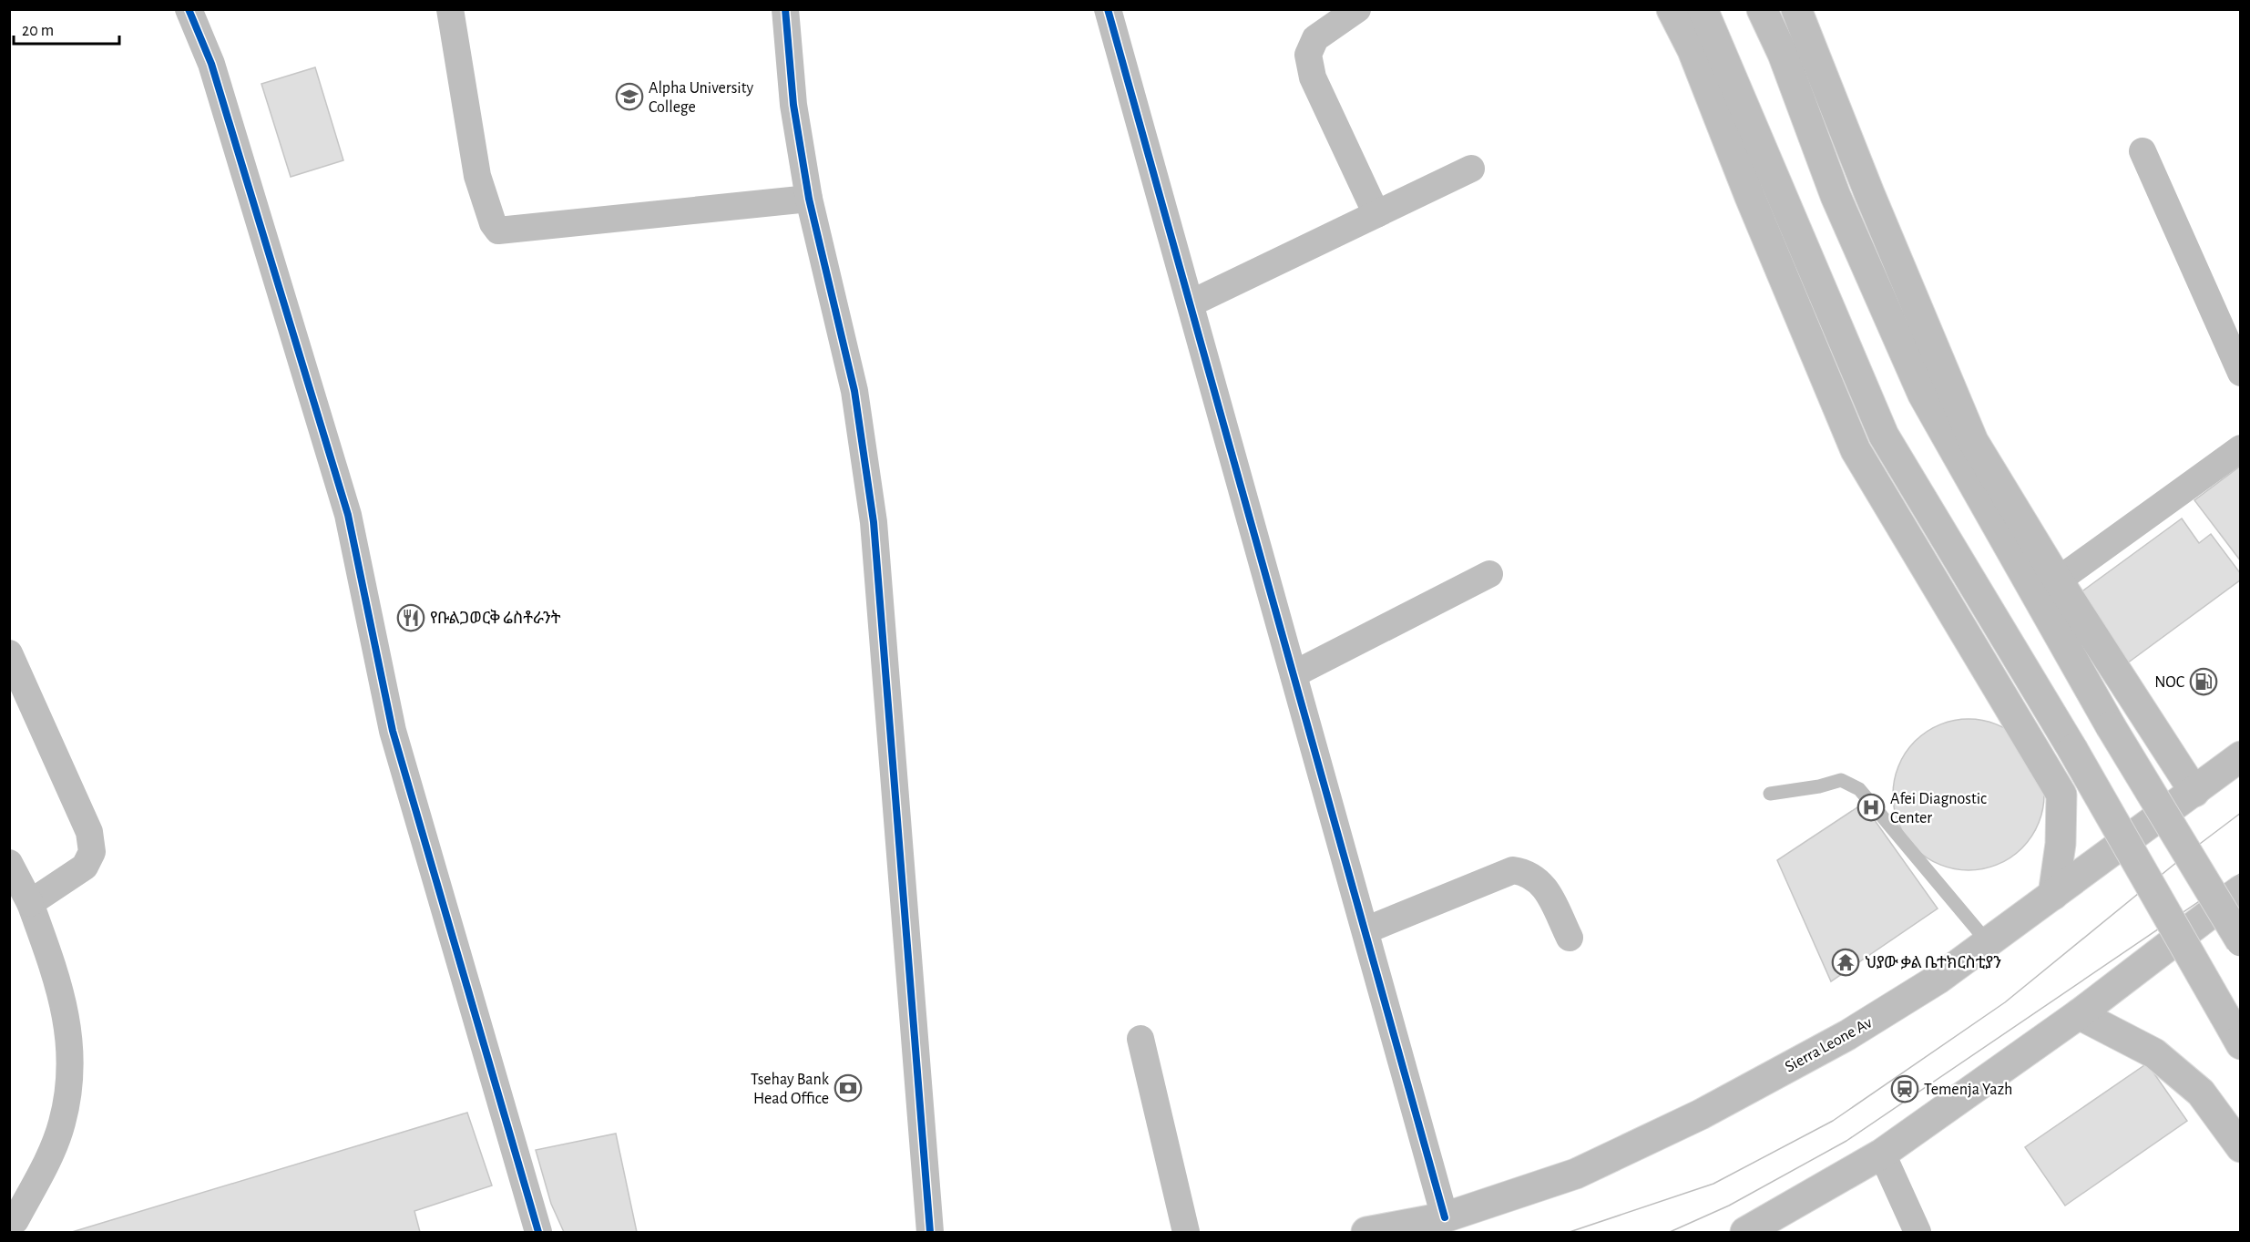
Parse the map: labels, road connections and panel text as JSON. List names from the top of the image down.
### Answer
{
  "streets": {
    "main road": ["Sierra Leone Av"]
  },
  "places": {
    "school or university": ["Alpha University College"],
    "restaurant": ["የቡልጋወርቅ ሬስቶራንት"],
    "fuel station": ["NOC"],
    "hospital": ["Afei Diagnostic Center"],
    "temple": ["ህያው ቃል ቤተክርስቲያን"],
    "bank": ["Tsehay Bank Head Office"],
    "station": ["Temenja Yazh"]
  },
  "scale_bar": "20 m"
}
